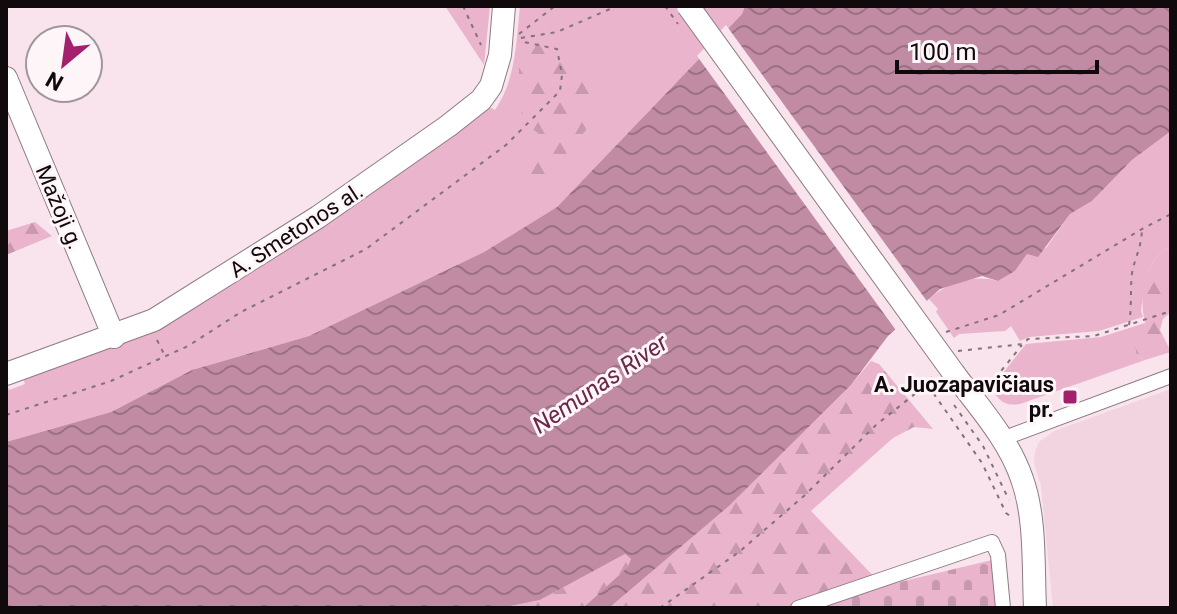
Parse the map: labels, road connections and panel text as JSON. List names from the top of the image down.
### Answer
{
  "streets": {
    "street": ["Mažoji g.", "A. Smetonos al."]
  },
  "crossings": [
    ["Mažoji g.", "A. Smetonos al."]
  ],
  "water": ["Nemunas River"],
  "places": {
    "transit": ["A. Juozapavičiaus pr."]
  },
  "scale_bar": "100 m",
  "north": "bottom left"
}
